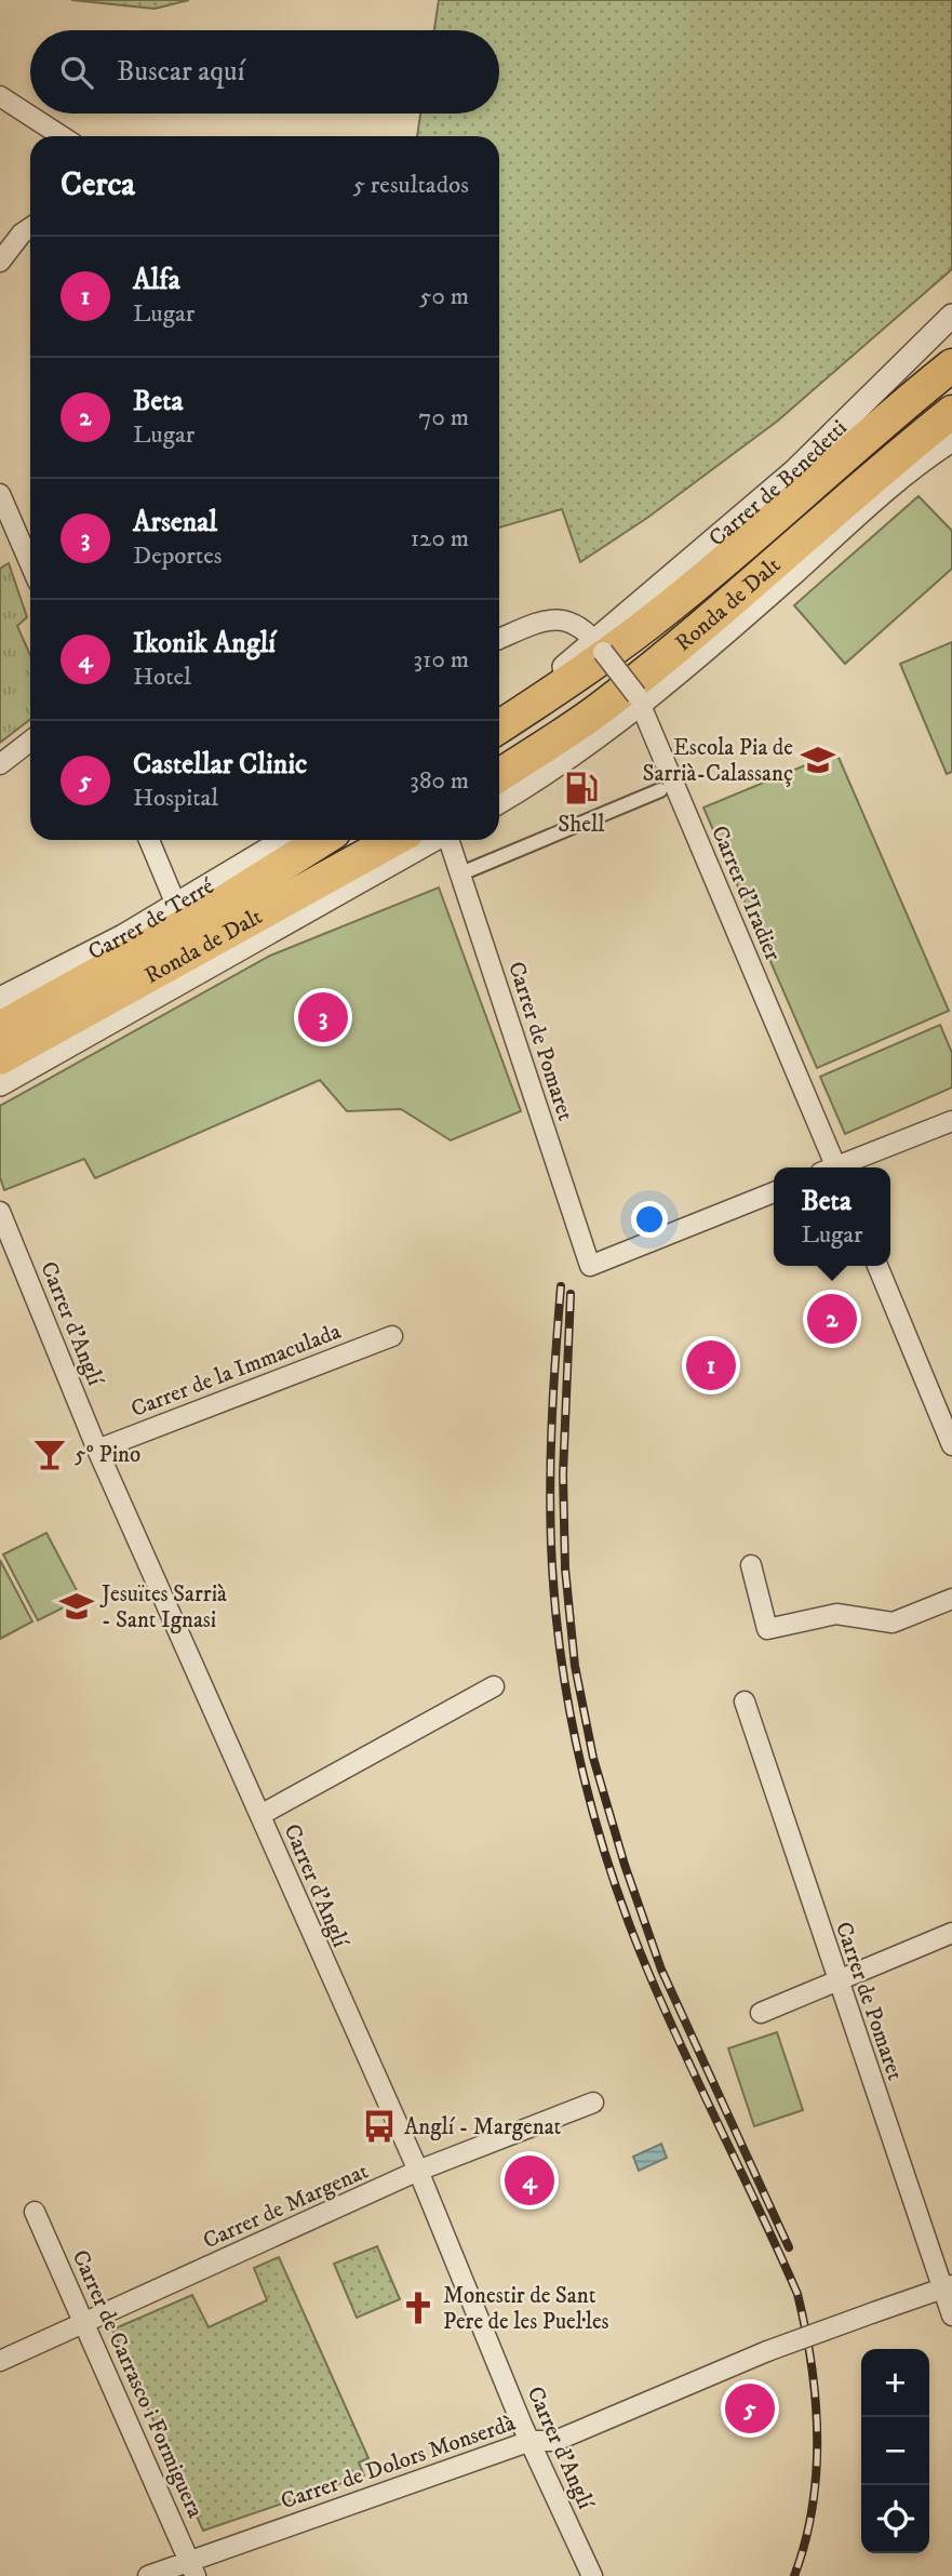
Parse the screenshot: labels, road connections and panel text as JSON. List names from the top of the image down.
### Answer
{
  "streets": {
    "highway": ["Ronda de Dalt"],
    "street": [
      "Carrer de Benedetti",
      "Carrer d'Iradier",
      "Carrer de Terré",
      "Carrer de Pomaret",
      "Carrer d'Anglí",
      "Carrer de la Immaculada",
      "Carrer de Margenat",
      "Carrer de Carrasco i Formiguera",
      "Carrer de Dolors Monserdà"
    ]
  },
  "crossings": [
    ["Carrer de Benedetti", "Carrer d'Iradier"],
    ["Carrer de Pomaret", "Carrer de Dolors Monserdà"],
    ["Carrer d'Anglí", "Carrer de la Immaculada"],
    ["Carrer d'Anglí", "Carrer de Margenat"],
    ["Carrer d'Anglí", "Carrer de Dolors Monserdà"],
    ["Carrer de Margenat", "Carrer de Carrasco i Formiguera"],
    ["Carrer de Carrasco i Formiguera", "Carrer de Dolors Monserdà"]
  ],
  "places": {
    "school or university": ["Escola Pia de Sarrià-Calassanç", "Jesuïtes Sarrià - Sant Ignasi"],
    "fuel station": ["Shell"],
    "bar": ["5º Pino"],
    "bus stop": ["Anglí - Margenat"],
    "church": ["Monestir de Sant Pere de les Puel·les"]
  },
  "page": {
    "search": "Buscar aquí",
    "heading": ["Cerca", "5 resultados"],
    "list": [
      {
        "mark": "1",
        "name": "Alfa",
        "note": "Lugar",
        "value": "50 m"
      },
      {
        "mark": "2",
        "name": "Beta",
        "note": "Lugar",
        "value": "70 m"
      },
      {
        "mark": "3",
        "name": "Arsenal",
        "note": "Deportes",
        "value": "120 m"
      },
      {
        "mark": "4",
        "name": "Ikonik Anglí",
        "note": "Hotel",
        "value": "310 m"
      },
      {
        "mark": "5",
        "name": "Castellar Clinic",
        "note": "Hospital",
        "value": "380 m"
      }
    ],
    "pins": [
      "3",
      "2",
      "1",
      "4",
      "5"
    ],
    "popup": ["Beta", "Lugar"],
    "map_buttons": ["+", "−"]
  }
}
